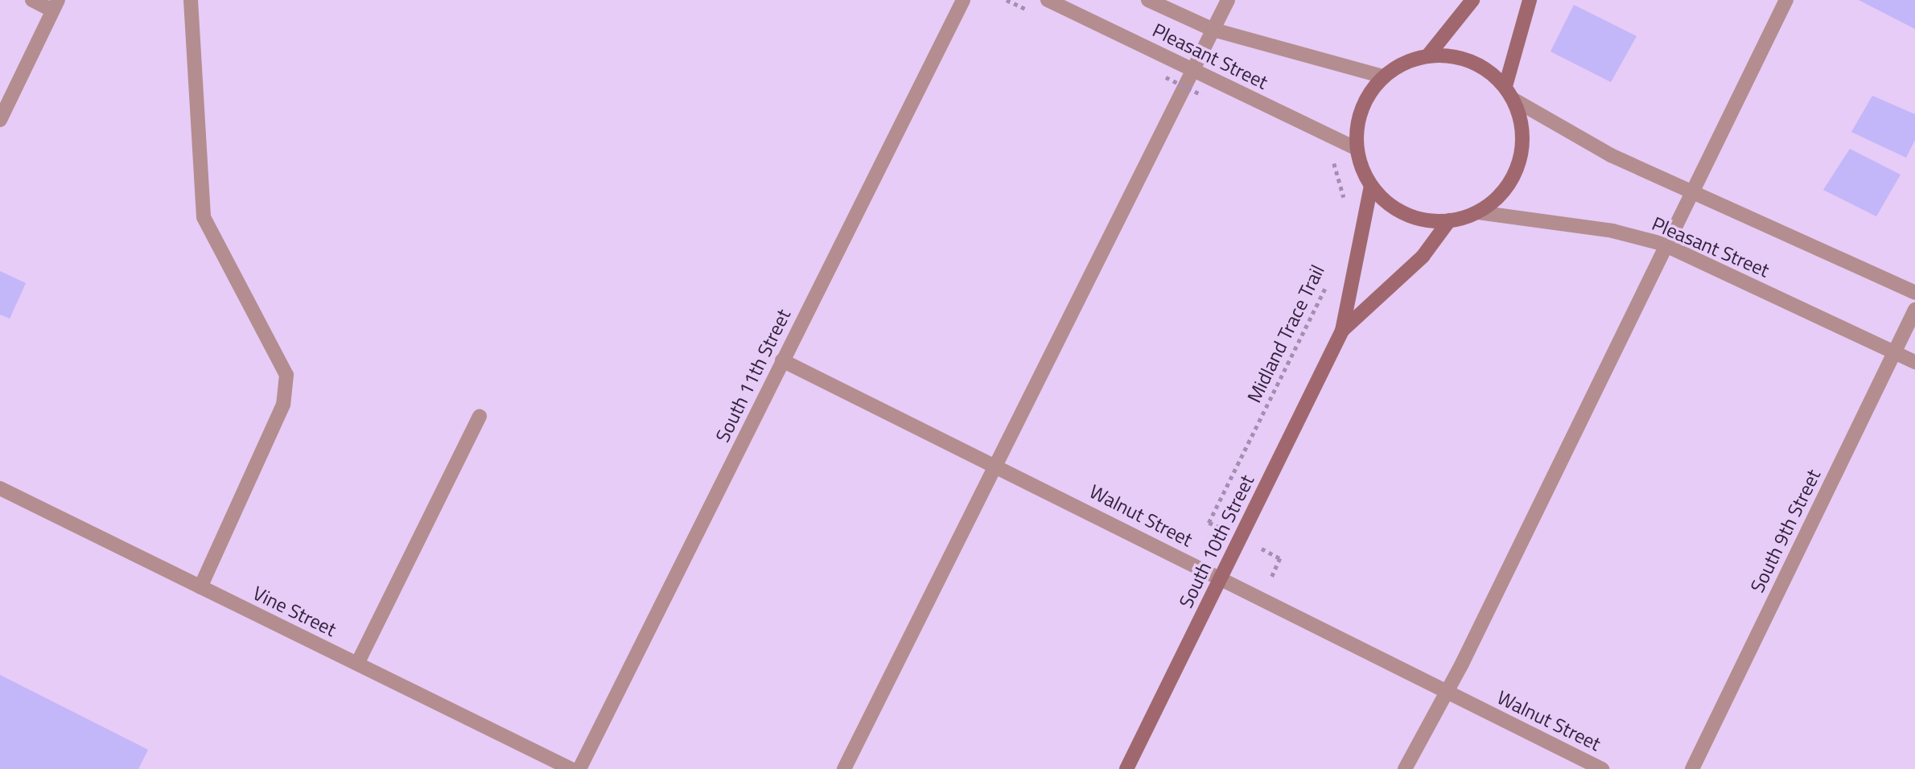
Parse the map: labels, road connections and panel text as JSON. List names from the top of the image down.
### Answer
{
  "streets": {
    "main road": ["South 10th Street"],
    "street": [
      "Pleasant Street",
      "South 11th Street",
      "Walnut Street",
      "South 9th Street",
      "Vine Street"
    ],
    "path": ["Midland Trace Trail"]
  },
  "crossings": [
    ["Pleasant Street", "South 9th Street"],
    ["Pleasant Street", "South 10th Street"],
    ["South 11th Street", "Walnut Street"],
    ["Walnut Street", "South 10th Street"]
  ]
}
